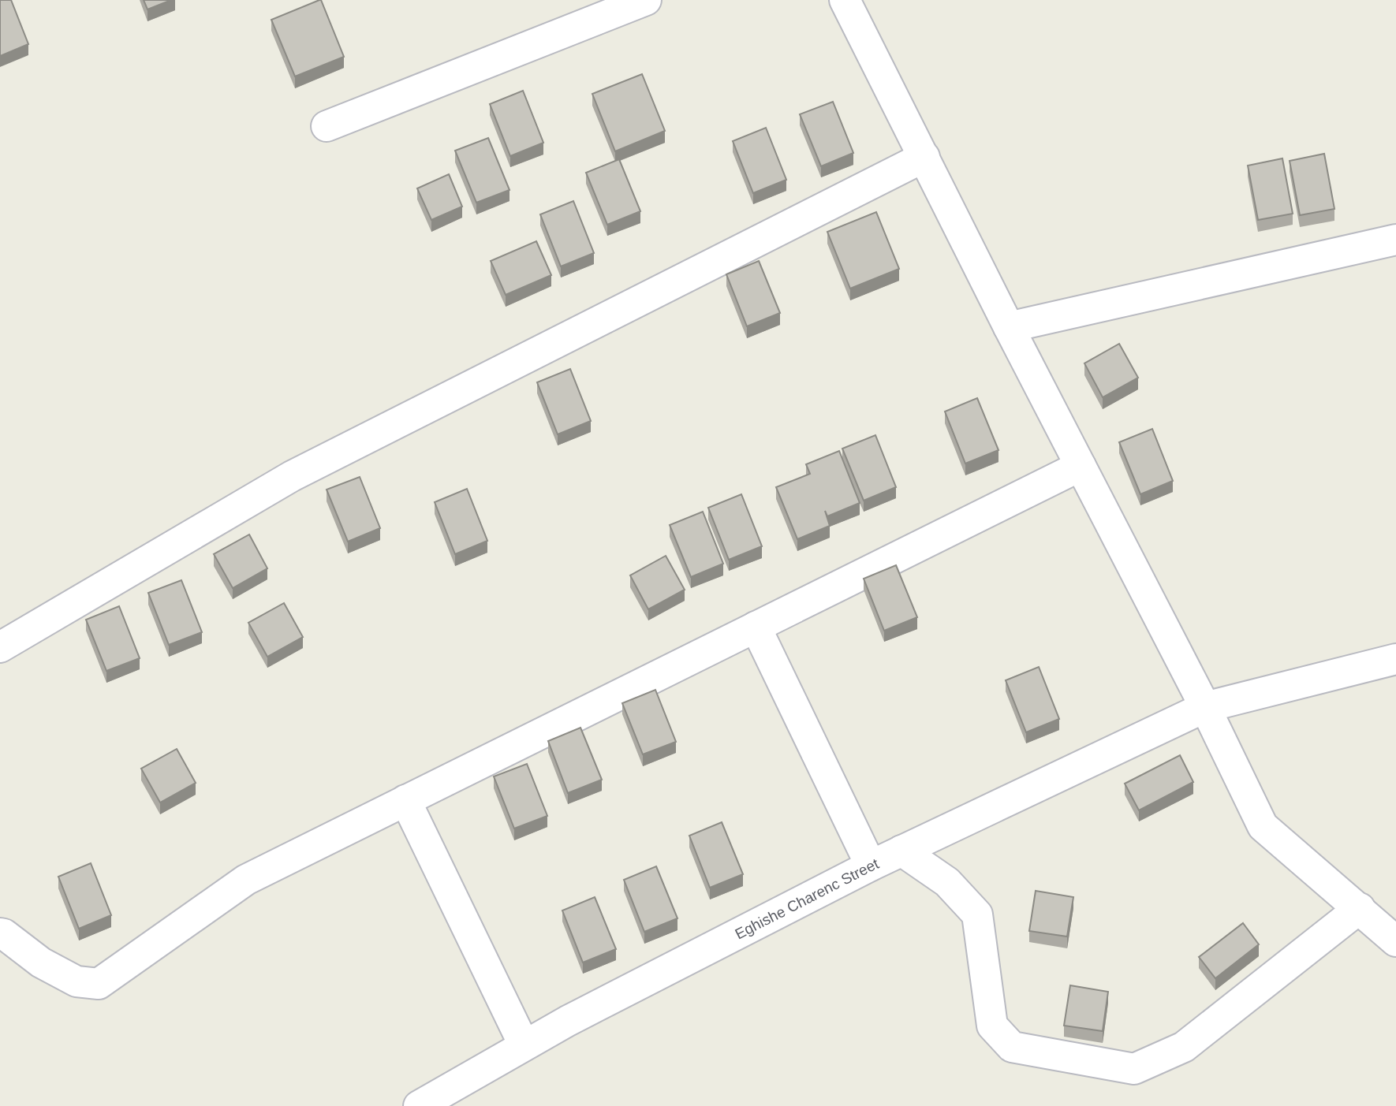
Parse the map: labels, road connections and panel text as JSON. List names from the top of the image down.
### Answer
{
  "streets": {
    "street": ["Eghishe Charenc Street"]
  }
}
